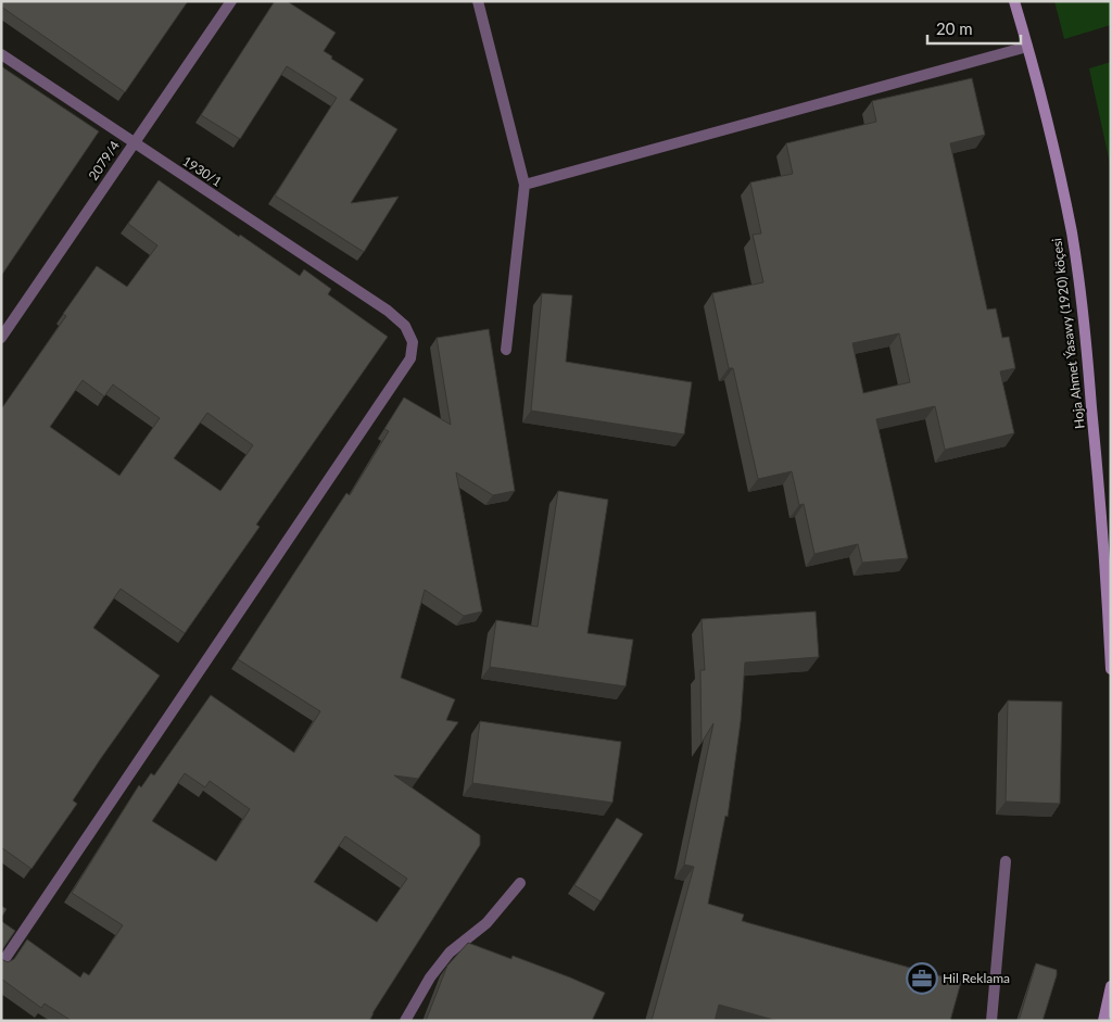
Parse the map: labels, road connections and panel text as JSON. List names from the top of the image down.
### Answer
{
  "streets": {
    "street": ["2079/4", "1930/1", "Hoja Ahmet Ýasawy (1920) köçesi"]
  },
  "crossings": [
    ["2079/4", "1930/1"]
  ],
  "places": {
    "office": ["Hil Reklama"]
  },
  "scale_bar": "20 m"
}
